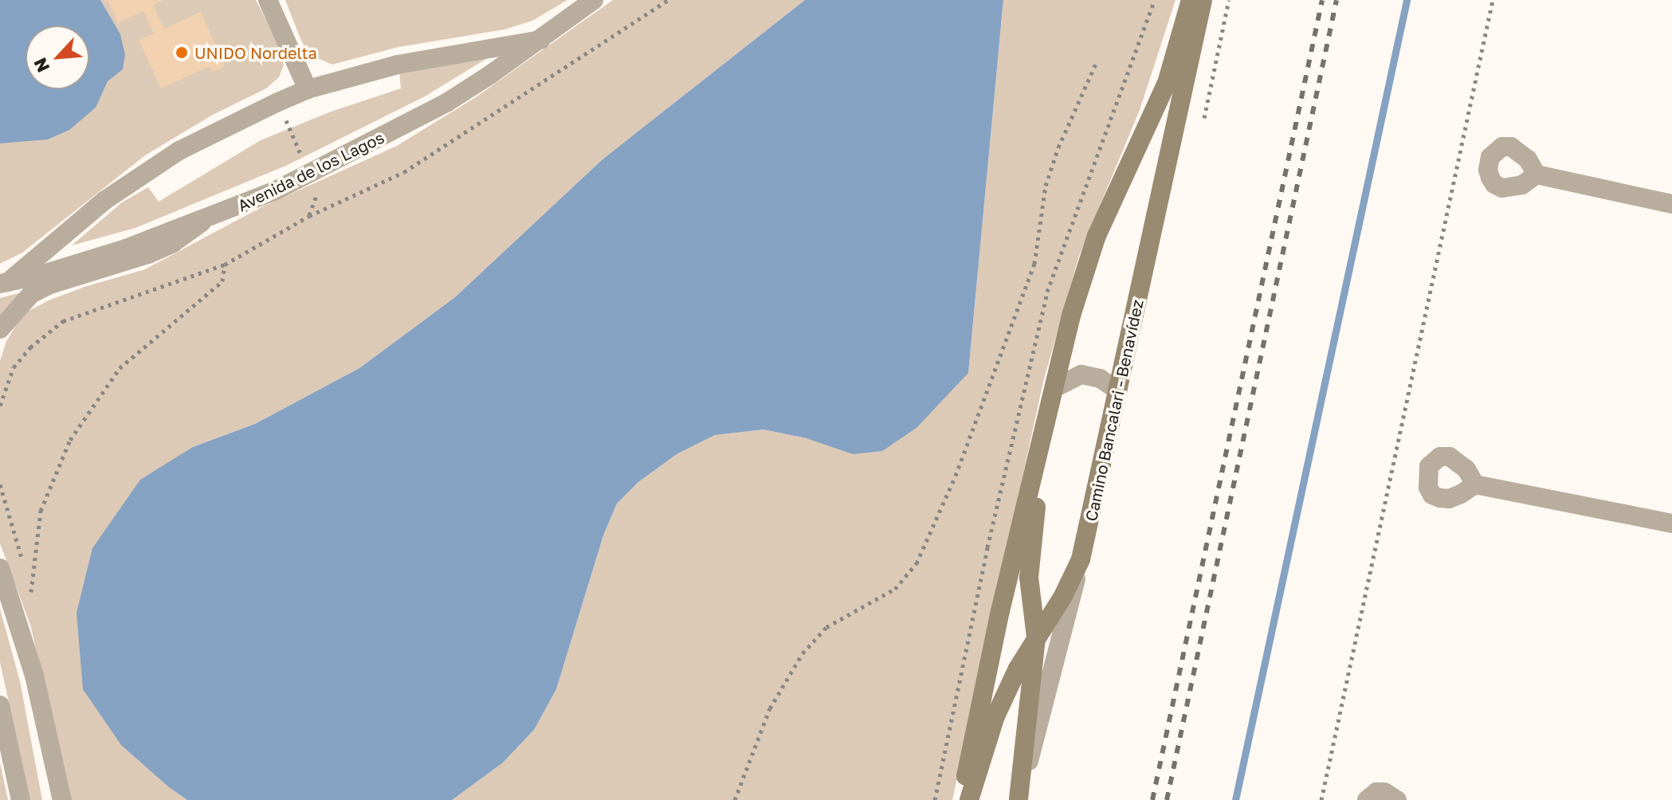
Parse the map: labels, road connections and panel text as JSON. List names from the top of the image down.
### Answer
{
  "streets": {
    "main road": ["Camino Bancalari - Benavídez"],
    "street": ["Avenida de los Lagos"]
  },
  "places": ["UNIDO Nordelta"],
  "north": "bottom left"
}
